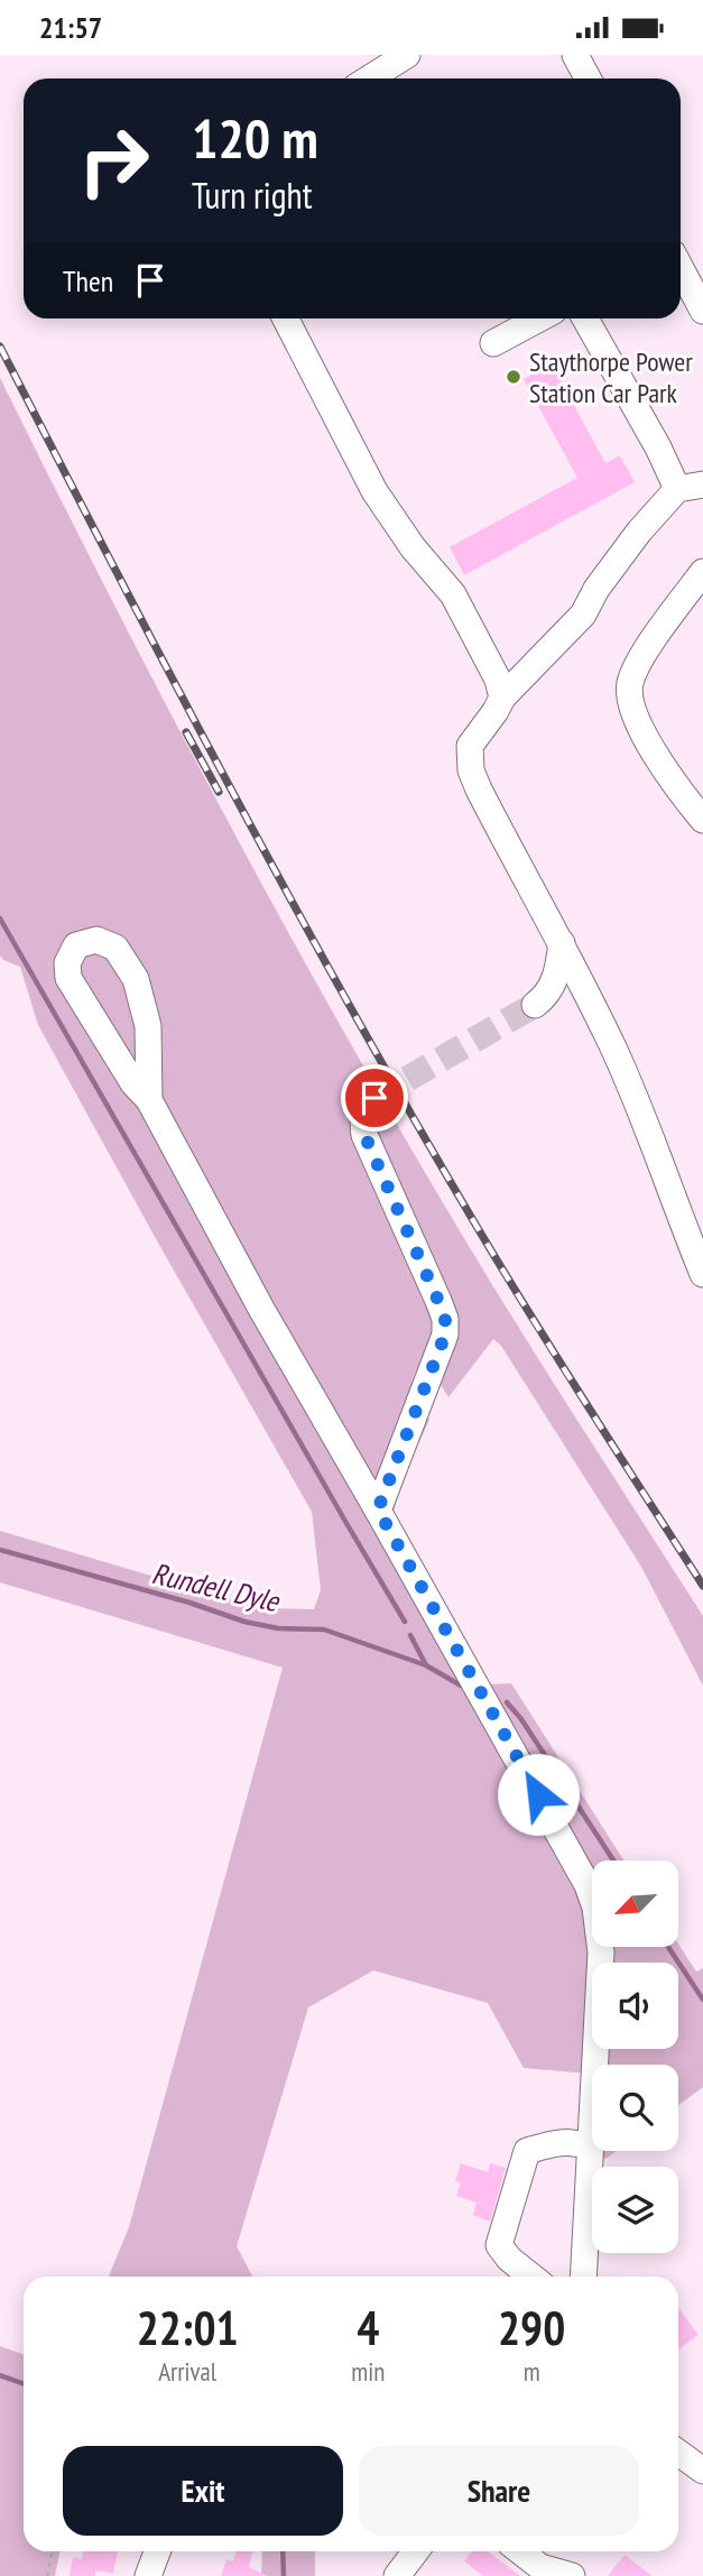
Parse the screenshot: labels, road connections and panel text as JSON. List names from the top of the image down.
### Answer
{
  "water": ["Rundell Dyle"],
  "places": ["Staythorpe Power Station Car Park"],
  "north": "bottom left",
  "page": {
    "status": "21:57",
    "turn": ["120 m", "Turn right"],
    "then": "Then",
    "eta": [
      "22:01",
      "Arrival",
      "4",
      "min",
      "290",
      "m"
    ],
    "buttons": ["Exit", "Share"]
  }
}
